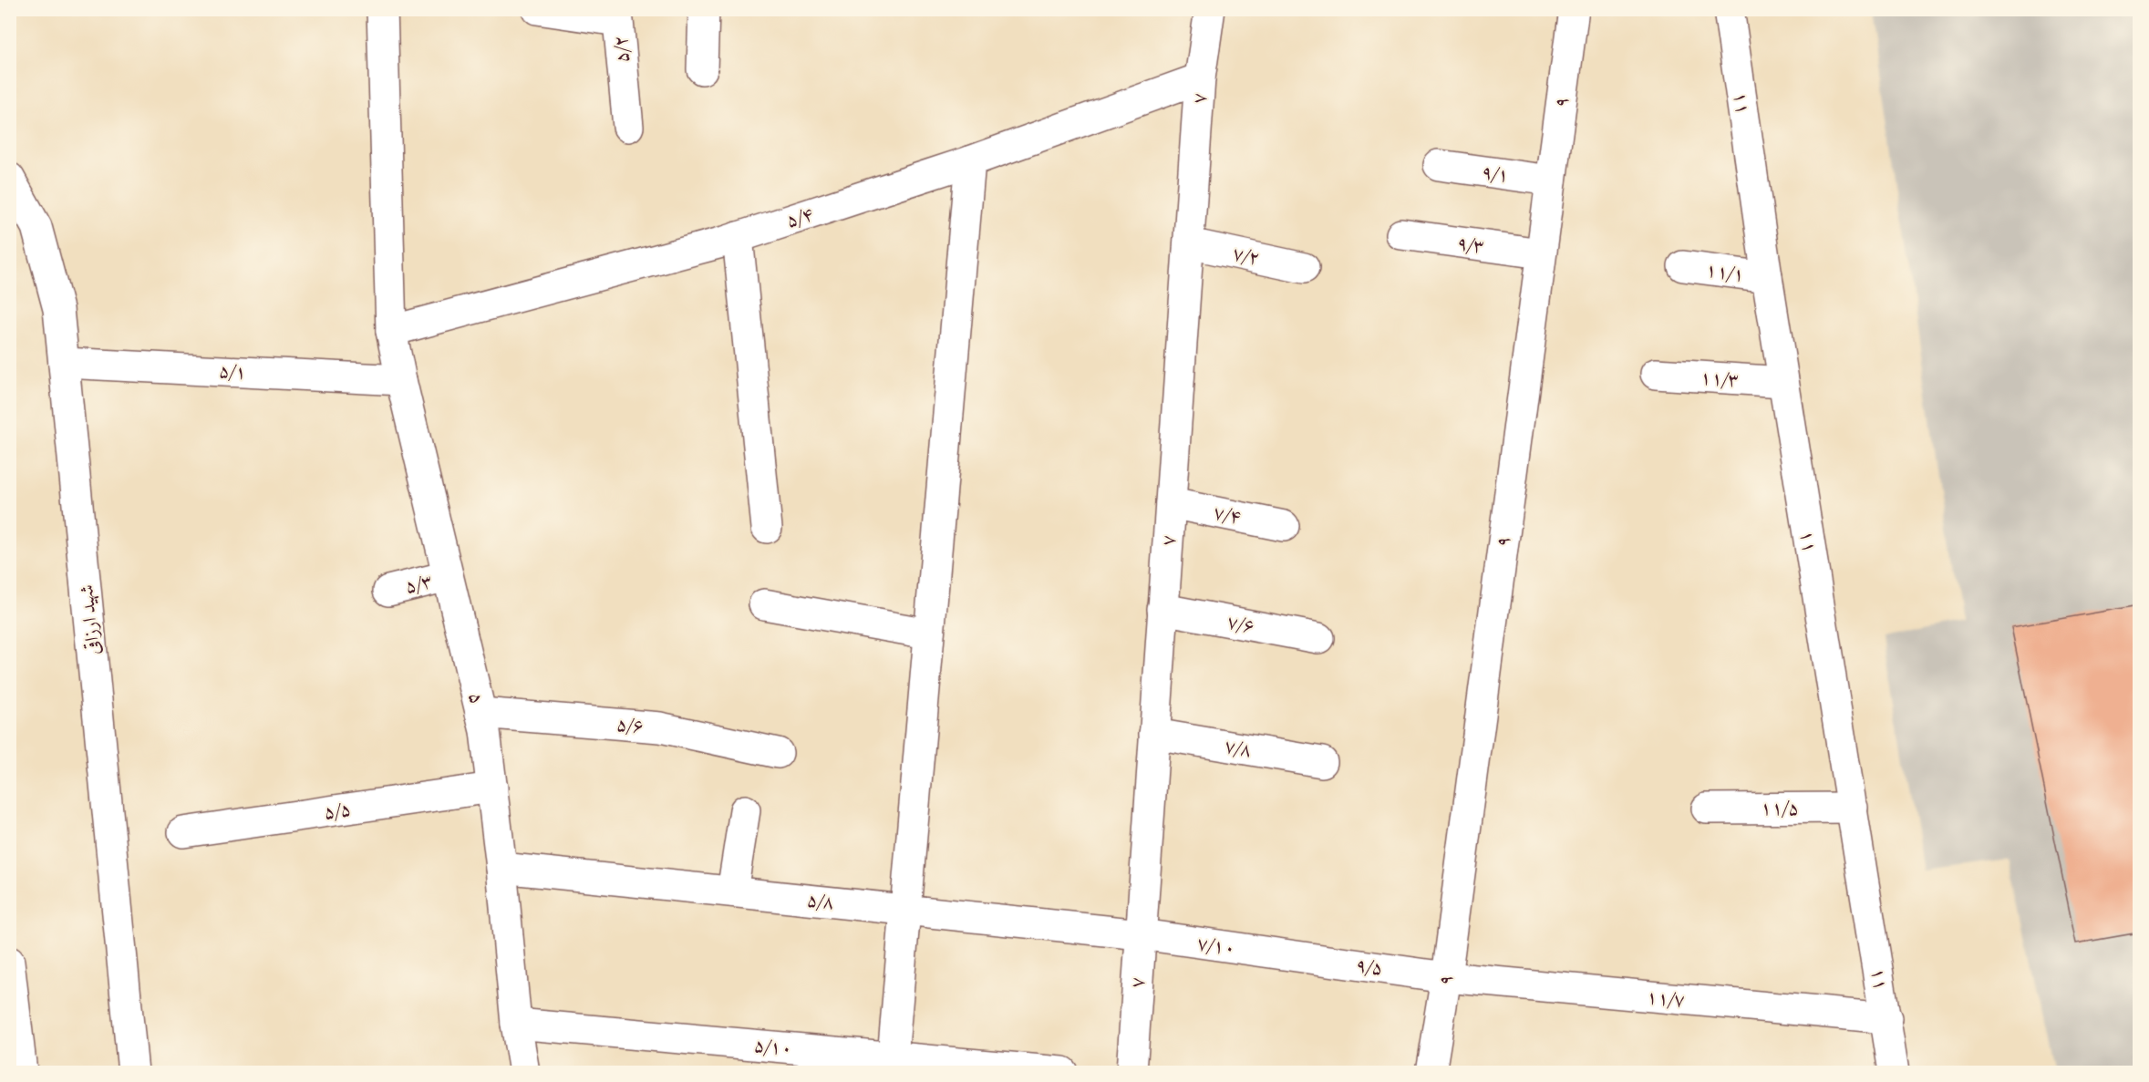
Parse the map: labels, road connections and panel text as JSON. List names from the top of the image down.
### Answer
{
  "streets": {
    "street": [
      "۵/۲",
      "۷",
      "۹",
      "۱۱",
      "۹/۱",
      "۵/۴",
      "۹/۳",
      "۷/۲",
      "۱۱/۱",
      "۵/۱",
      "۱۱/۳",
      "۷/۴",
      "۵/۳",
      "شهید ارزاقی",
      "۷/۶",
      "۵",
      "۵/۶",
      "۷/۸",
      "۱۱/۵",
      "۵/۵",
      "۵/۸",
      "۷/۱۰",
      "۹/۵",
      "۱۱/۷",
      "۵/۱۰"
    ]
  },
  "crossings": [
    ["۷", "۵/۴"],
    ["۷", "۷/۲"],
    ["۷", "۷/۴"],
    ["۷", "۷/۶"],
    ["۷", "۷/۸"],
    ["۷", "۵/۸"],
    ["۷", "۷/۱۰"],
    ["۹", "۹/۱"],
    ["۹", "۹/۳"],
    ["۹", "۹/۵"],
    ["۹", "۱۱/۷"],
    ["۱۱", "۱۱/۱"],
    ["۱۱", "۱۱/۳"],
    ["۱۱", "۱۱/۵"],
    ["۱۱", "۱۱/۷"],
    ["۵/۴", "۵"],
    ["۵/۱", "شهید ارزاقی"],
    ["۵/۱", "۵"],
    ["۵/۳", "۵"],
    ["۵", "۵/۶"],
    ["۵", "۵/۵"],
    ["۵", "۵/۸"],
    ["۵", "۵/۱۰"],
    ["۵/۸", "۷/۱۰"],
    ["۷/۱۰", "۹/۵"],
    ["۹/۵", "۱۱/۷"]
  ]
}
